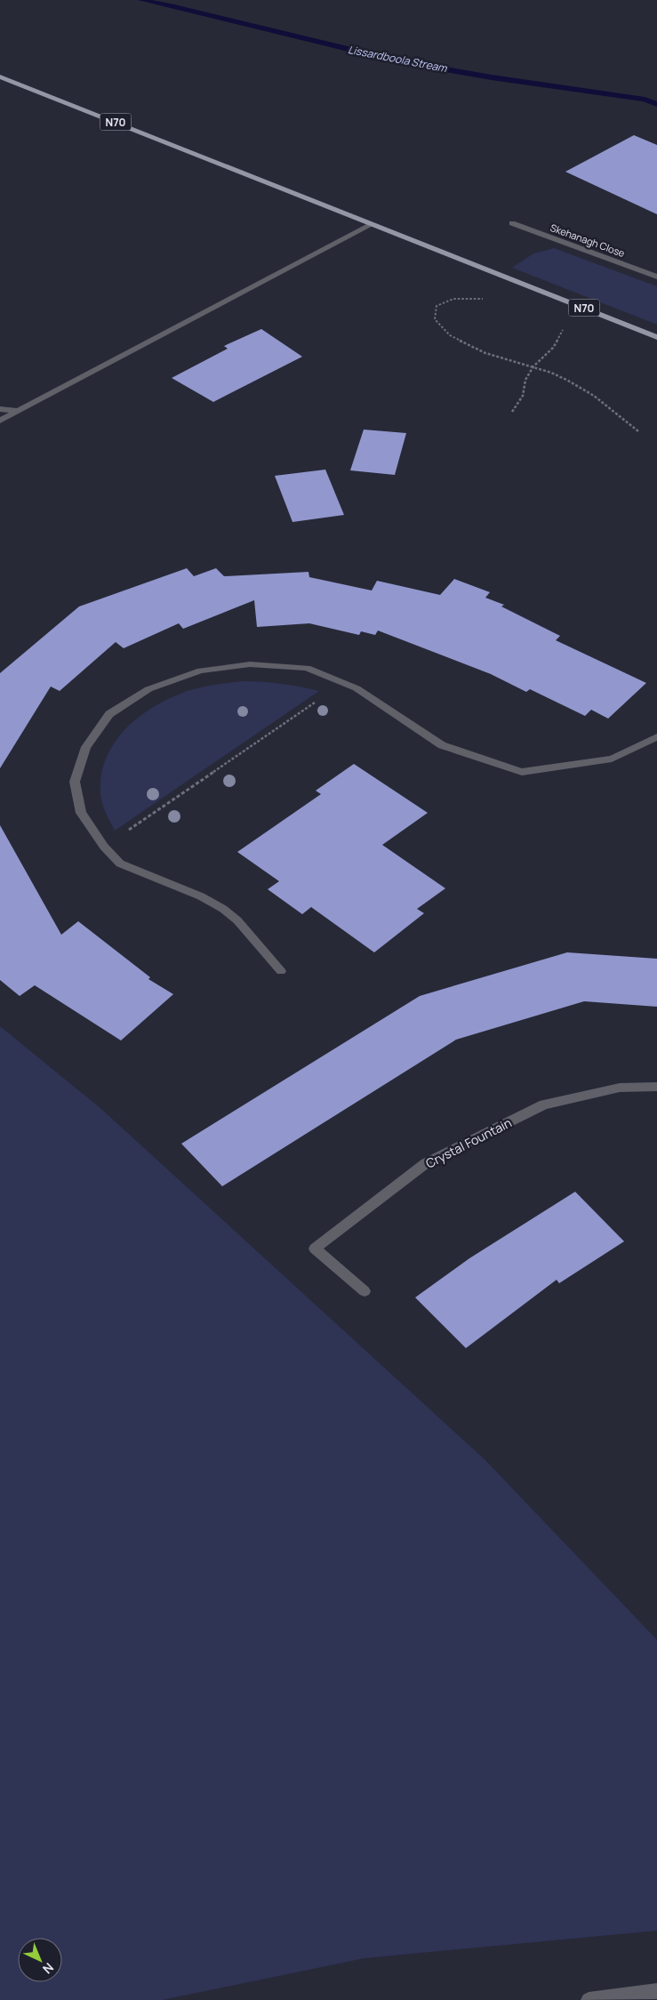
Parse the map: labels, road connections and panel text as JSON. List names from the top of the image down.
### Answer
{
  "streets": {
    "main road": ["N70"],
    "street": ["Skehanagh Close", "Crystal Fountain"]
  },
  "water": ["Lissardboola Stream"],
  "north": "bottom right"
}
